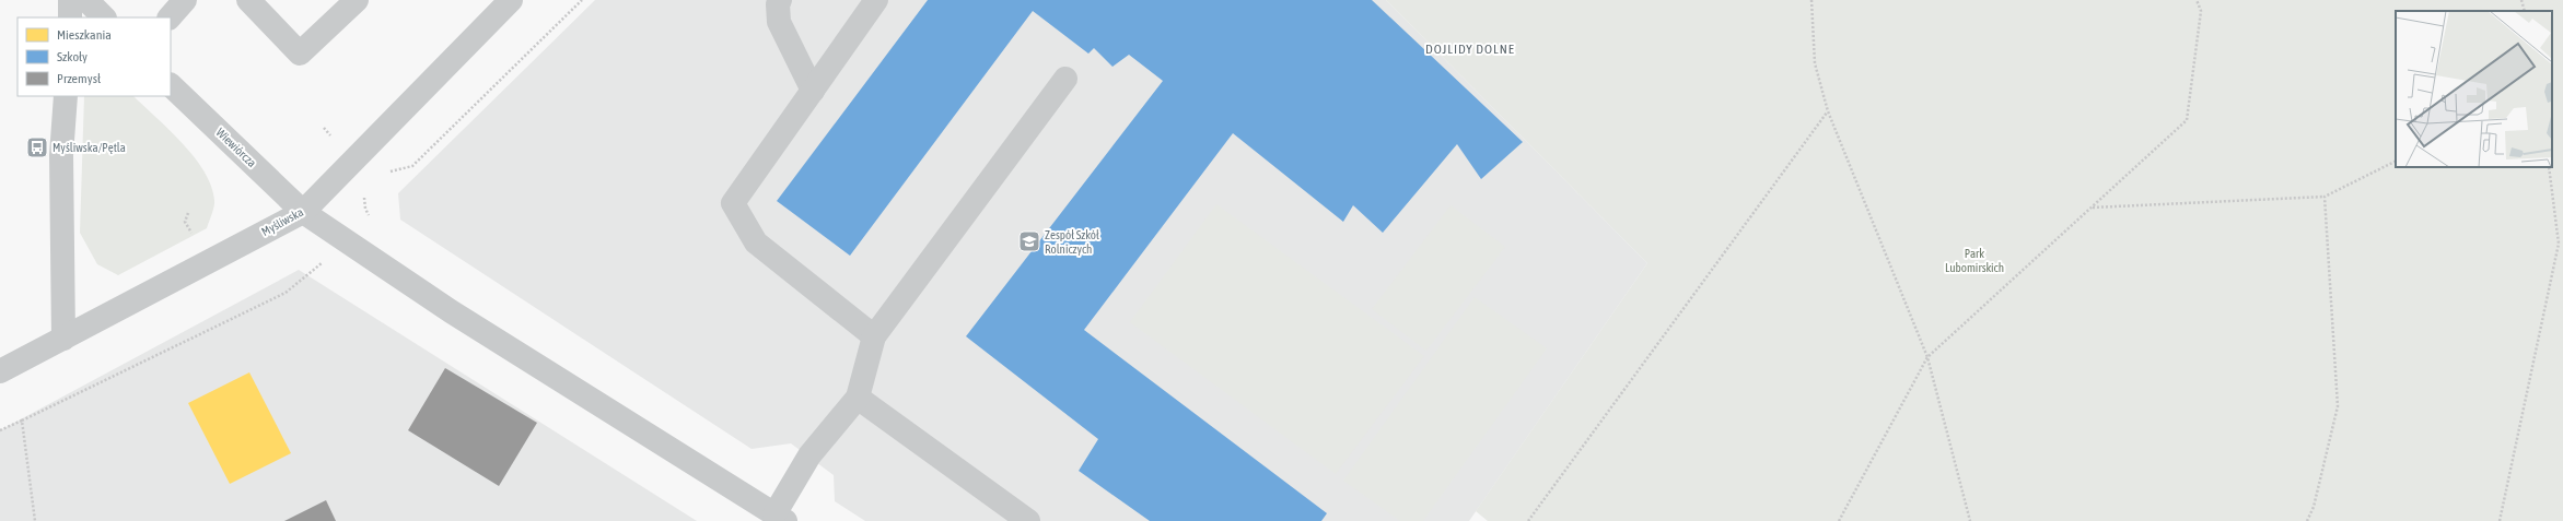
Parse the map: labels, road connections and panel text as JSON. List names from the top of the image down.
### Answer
{
  "streets": {
    "street": ["Wiewiórcza", "Myśliwska"]
  },
  "crossings": [
    ["Wiewiórcza", "Myśliwska"]
  ],
  "districts": ["DOJLIDY DOLNE"],
  "parks": ["Park Lubomirskich"],
  "places": {
    "bus stop": ["Myśliwska/Pętla"],
    "school or university": ["Zespół Szkół Rolniczych"]
  },
  "legend": ["Mieszkania", "Szkoły", "Przemysł"]
}
